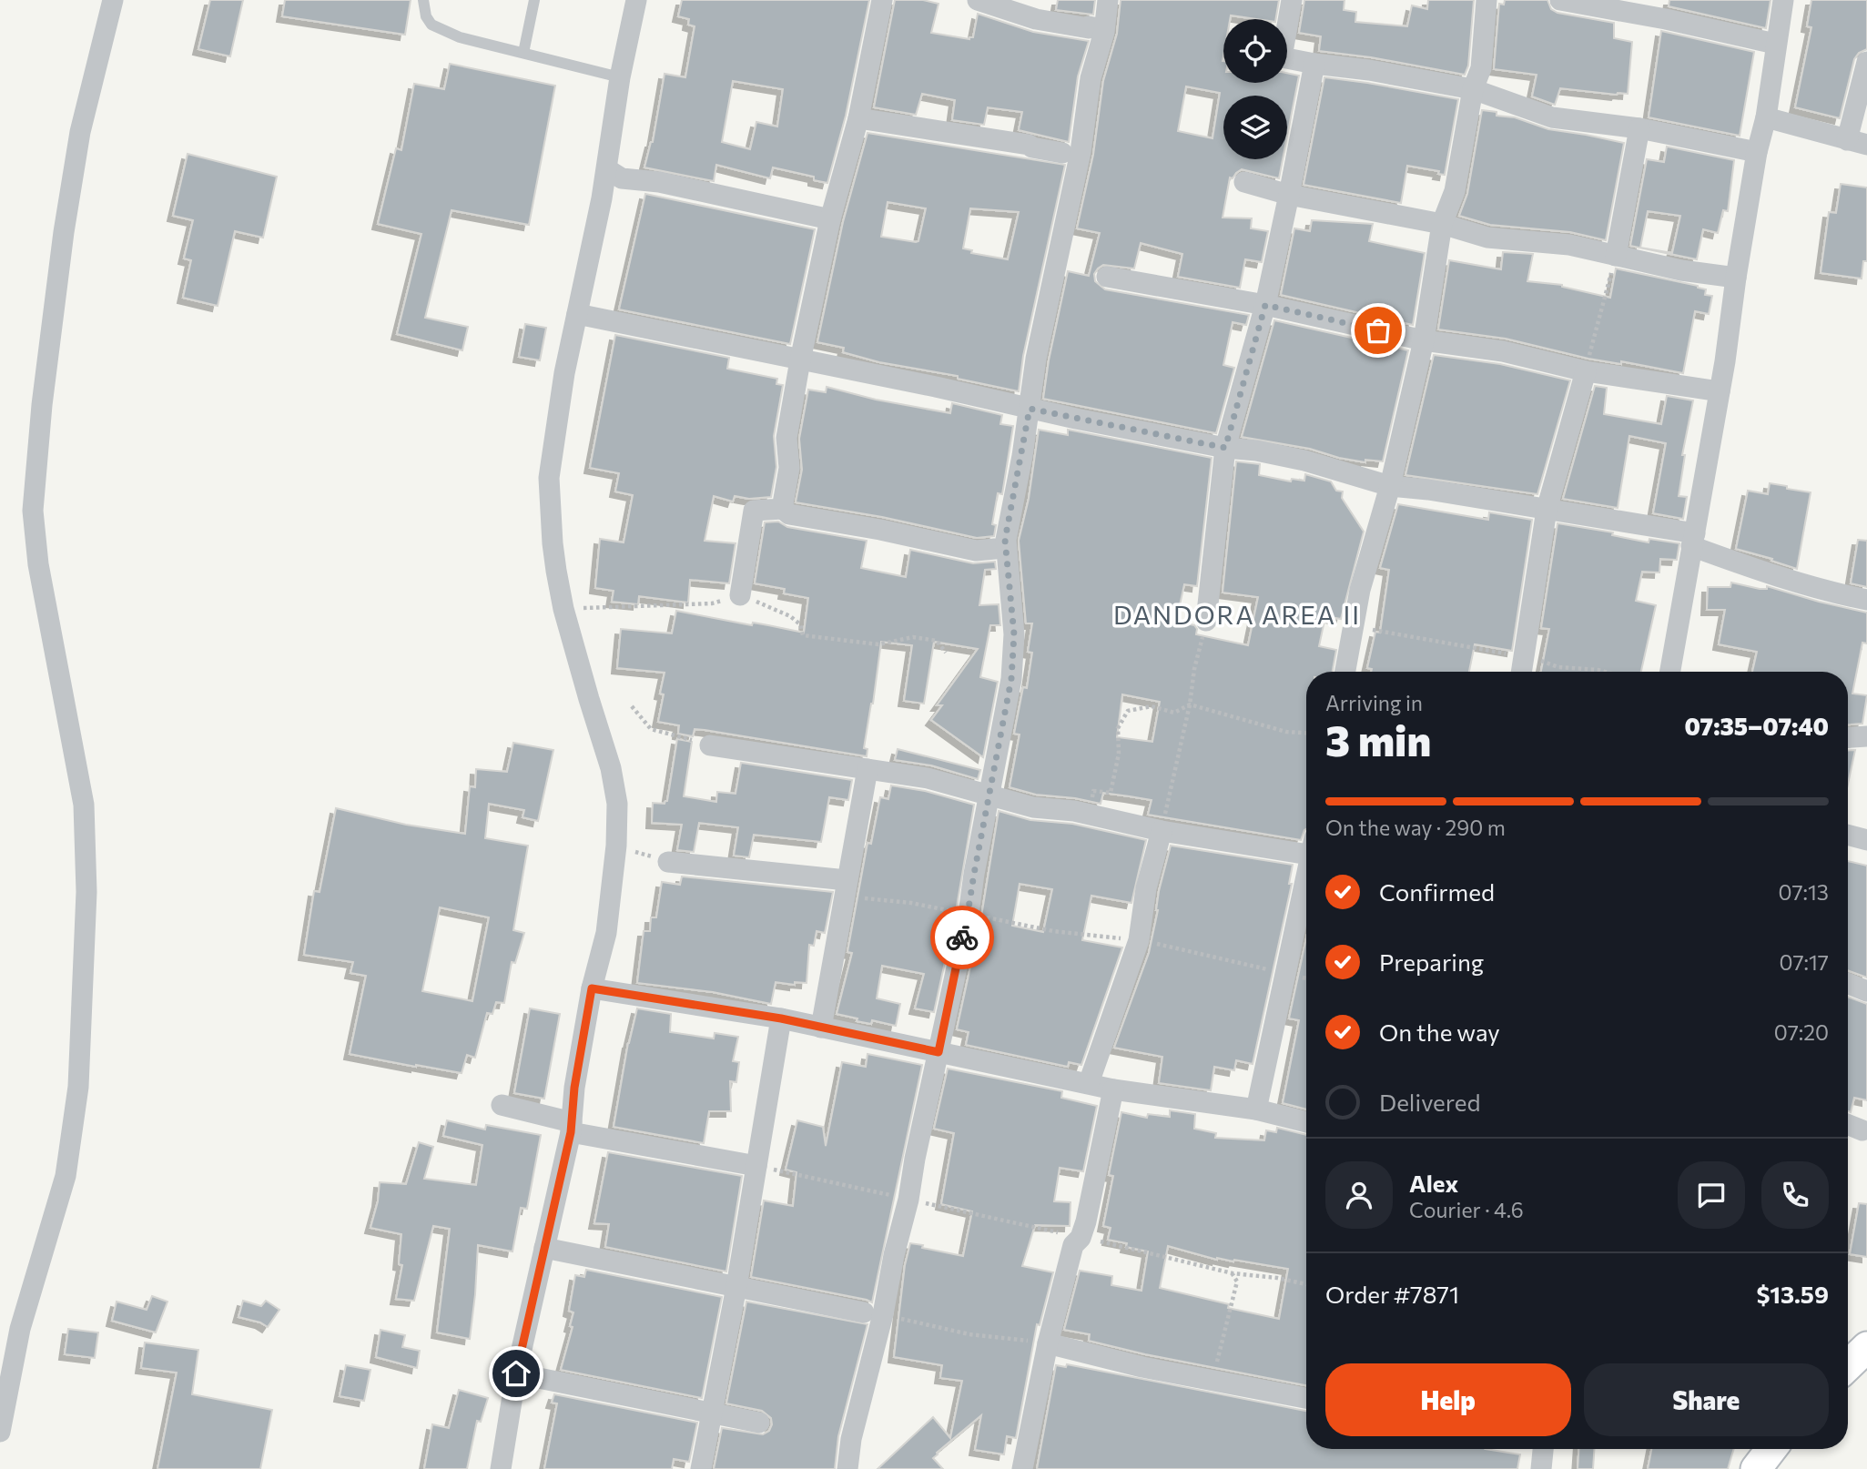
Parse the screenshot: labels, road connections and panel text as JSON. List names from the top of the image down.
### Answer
{
  "districts": ["DANDORA AREA II"],
  "page": {
    "heading": ["3 min", "Arriving in", "07:35–07:40"],
    "panel": [
      "Alex",
      "Courier · 4.6",
      "Order #7871",
      "$13.59"
    ],
    "bar": "On the way · 290 m",
    "list": [
      ["Confirmed", "07:13"],
      ["Preparing", "07:17"],
      ["On the way", "07:20"],
      "Delivered"
    ],
    "buttons": ["Help", "Share"]
  }
}
